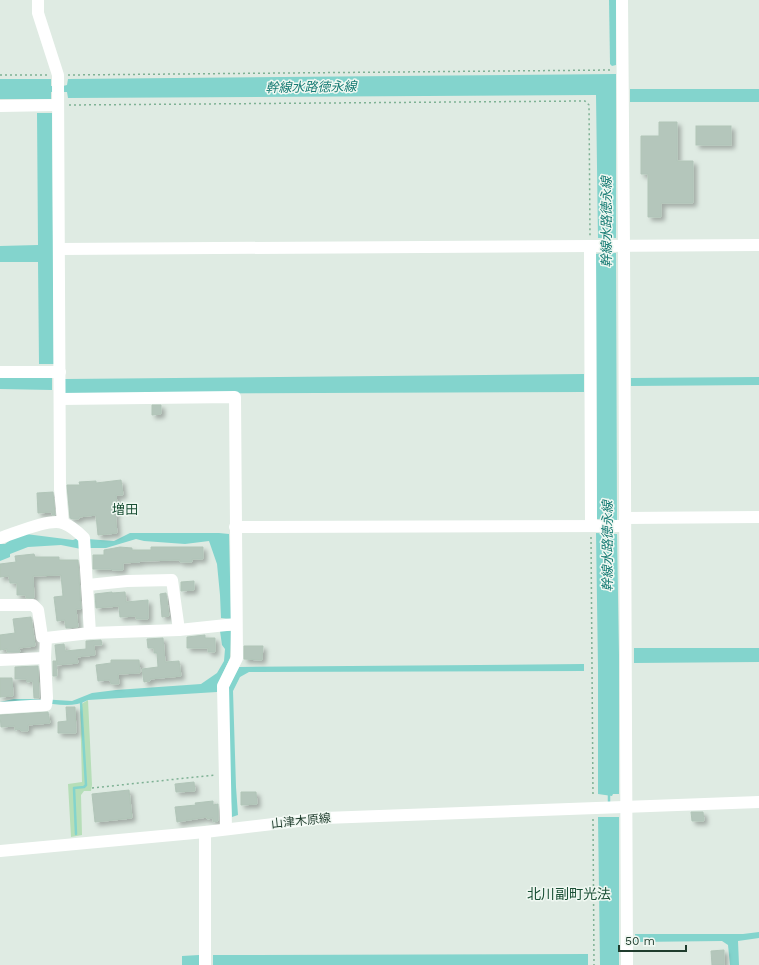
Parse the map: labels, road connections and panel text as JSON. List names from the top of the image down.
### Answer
{
  "streets": {
    "street": ["山津木原線"]
  },
  "districts": ["増田", "北川副町光法"],
  "water": ["幹線水路徳永線"],
  "scale_bar": "50 m"
}
